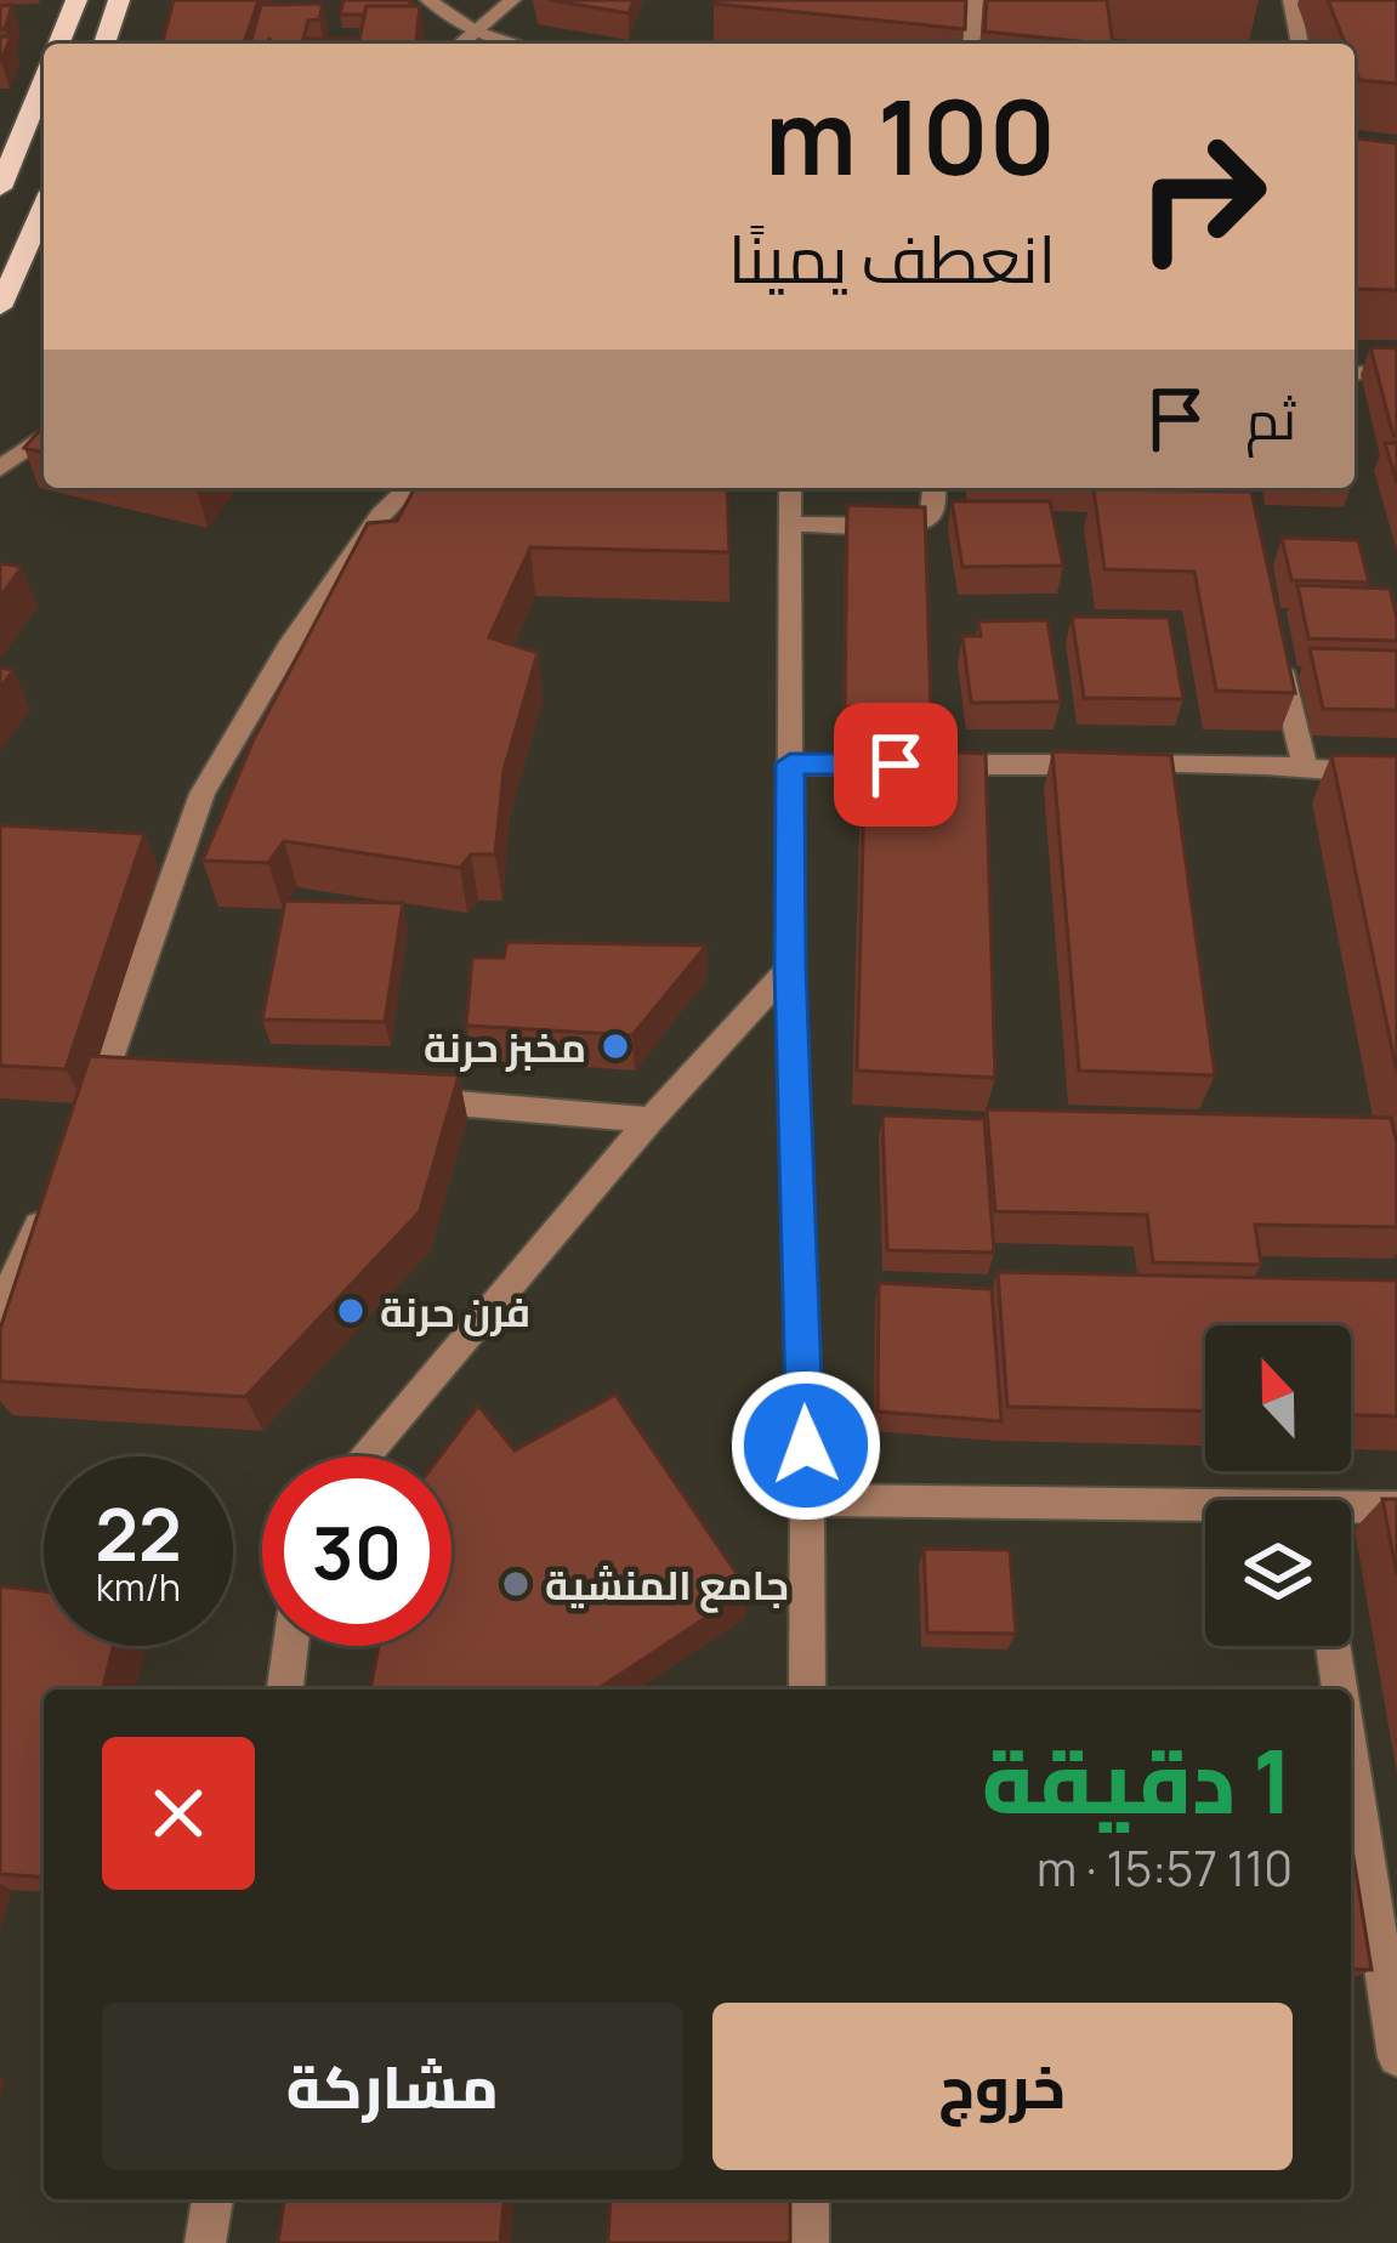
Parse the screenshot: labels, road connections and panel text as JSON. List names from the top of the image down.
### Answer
{
  "places": ["مخبز حرنة", "فرن حرنة", "جامع المنشية"],
  "north": "top",
  "page": {
    "turn": ["100 m", "انعطف يمينًا"],
    "then": "ثم",
    "speed": "22 km/h",
    "limit": "30",
    "heading": ["1 دقيقة", "110 m · 15:57"],
    "buttons": ["خروج", "مشاركة"]
  }
}
